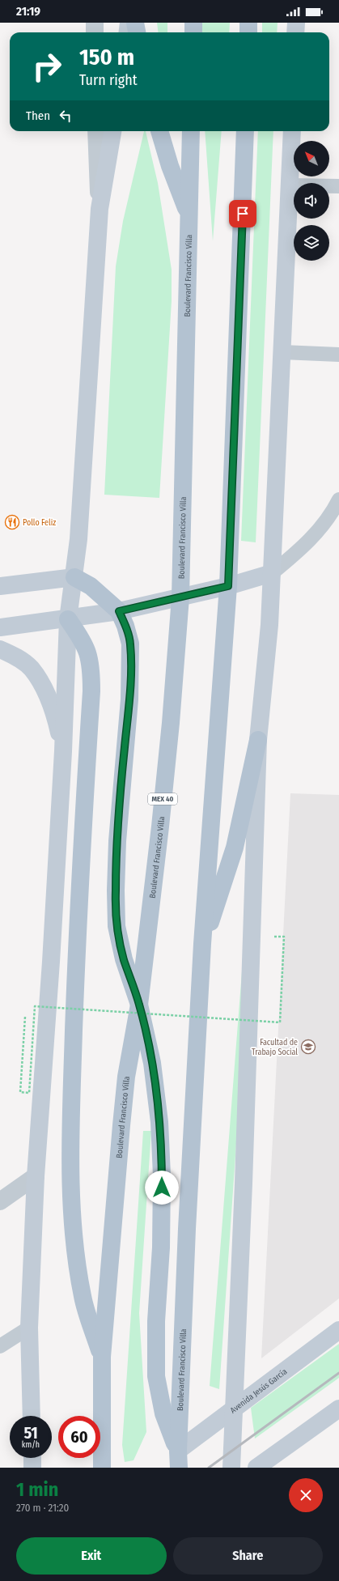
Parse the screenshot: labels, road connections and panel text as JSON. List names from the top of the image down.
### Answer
{
  "streets": {
    "main road": ["Boulevard Francisco Villa", "MEX 40"],
    "street": ["Avenida Jesús García"]
  },
  "crossings": [
    ["Boulevard Francisco Villa", "Avenida Jesús García"]
  ],
  "places": {
    "restaurant": ["Pollo Feliz"],
    "school or university": ["Facultad de Trabajo Social"]
  },
  "north": "top left",
  "page": {
    "status": "21:19",
    "turn": ["150 m", "Turn right"],
    "then": "Then",
    "speed": "51 km/h",
    "limit": "60",
    "heading": ["1 min", "270 m · 21:20"],
    "buttons": ["Exit", "Share"]
  }
}
